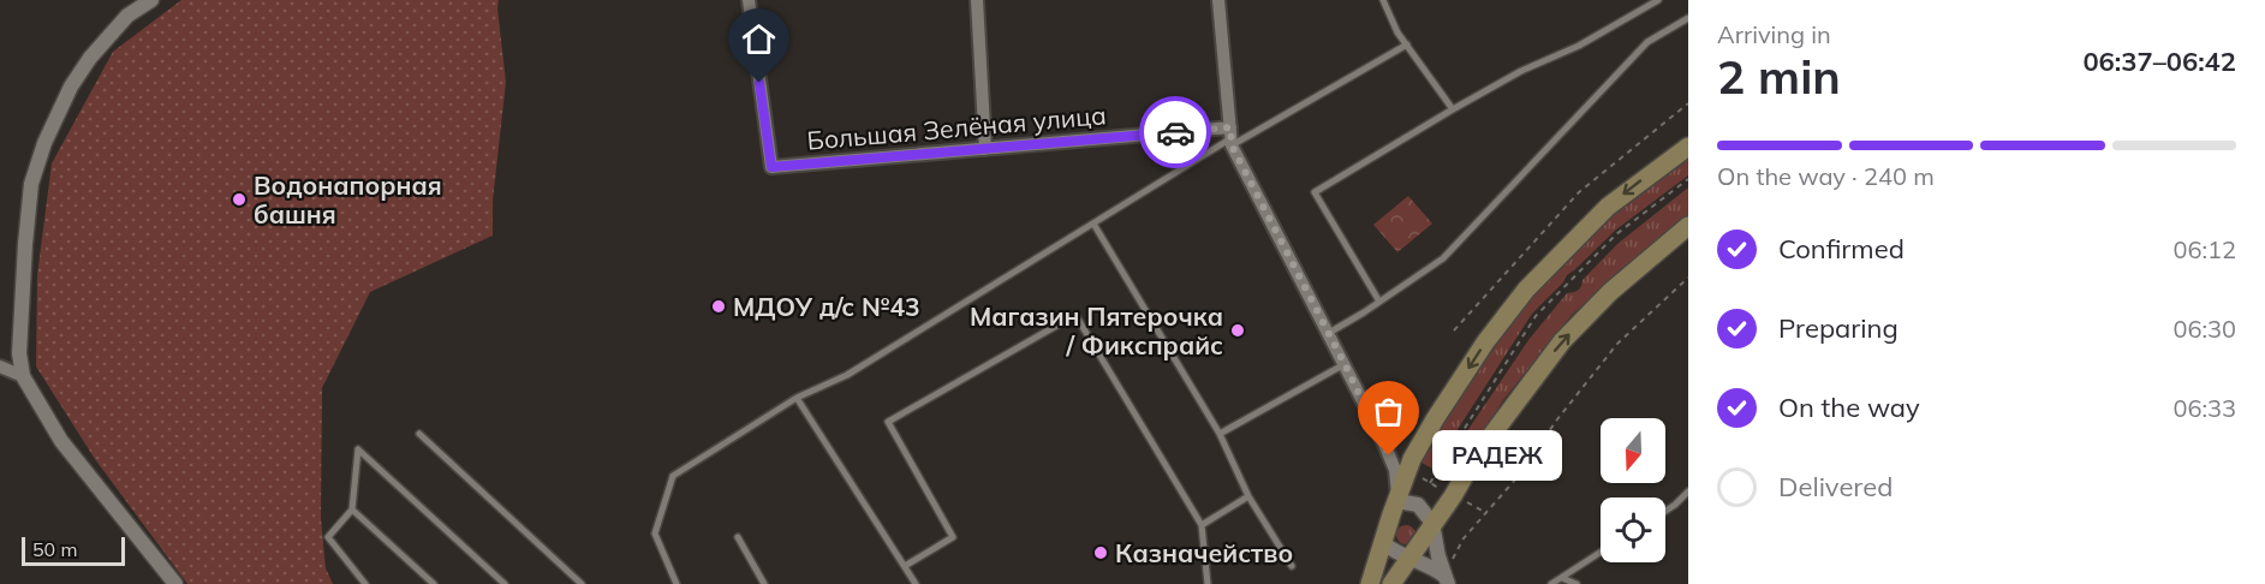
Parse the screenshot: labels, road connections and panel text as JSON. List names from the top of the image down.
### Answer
{
  "streets": {
    "street": ["Большая Зелёная улица"]
  },
  "places": [
    "Водонапорная башня",
    "МДОУ д/с №43",
    "Магазин Пятерочка / Фикспрайс",
    "РАДЕЖ",
    "Казначейство"
  ],
  "scale_bar": "50 m",
  "north": "bottom",
  "page": {
    "heading": ["2 min", "Arriving in", "06:37–06:42"],
    "bar": "On the way · 240 m",
    "list": [
      ["Confirmed", "06:12"],
      ["Preparing", "06:30"],
      ["On the way", "06:33"],
      "Delivered"
    ],
    "bubble": "РАДЕЖ",
    "scale": "50 m"
  }
}
